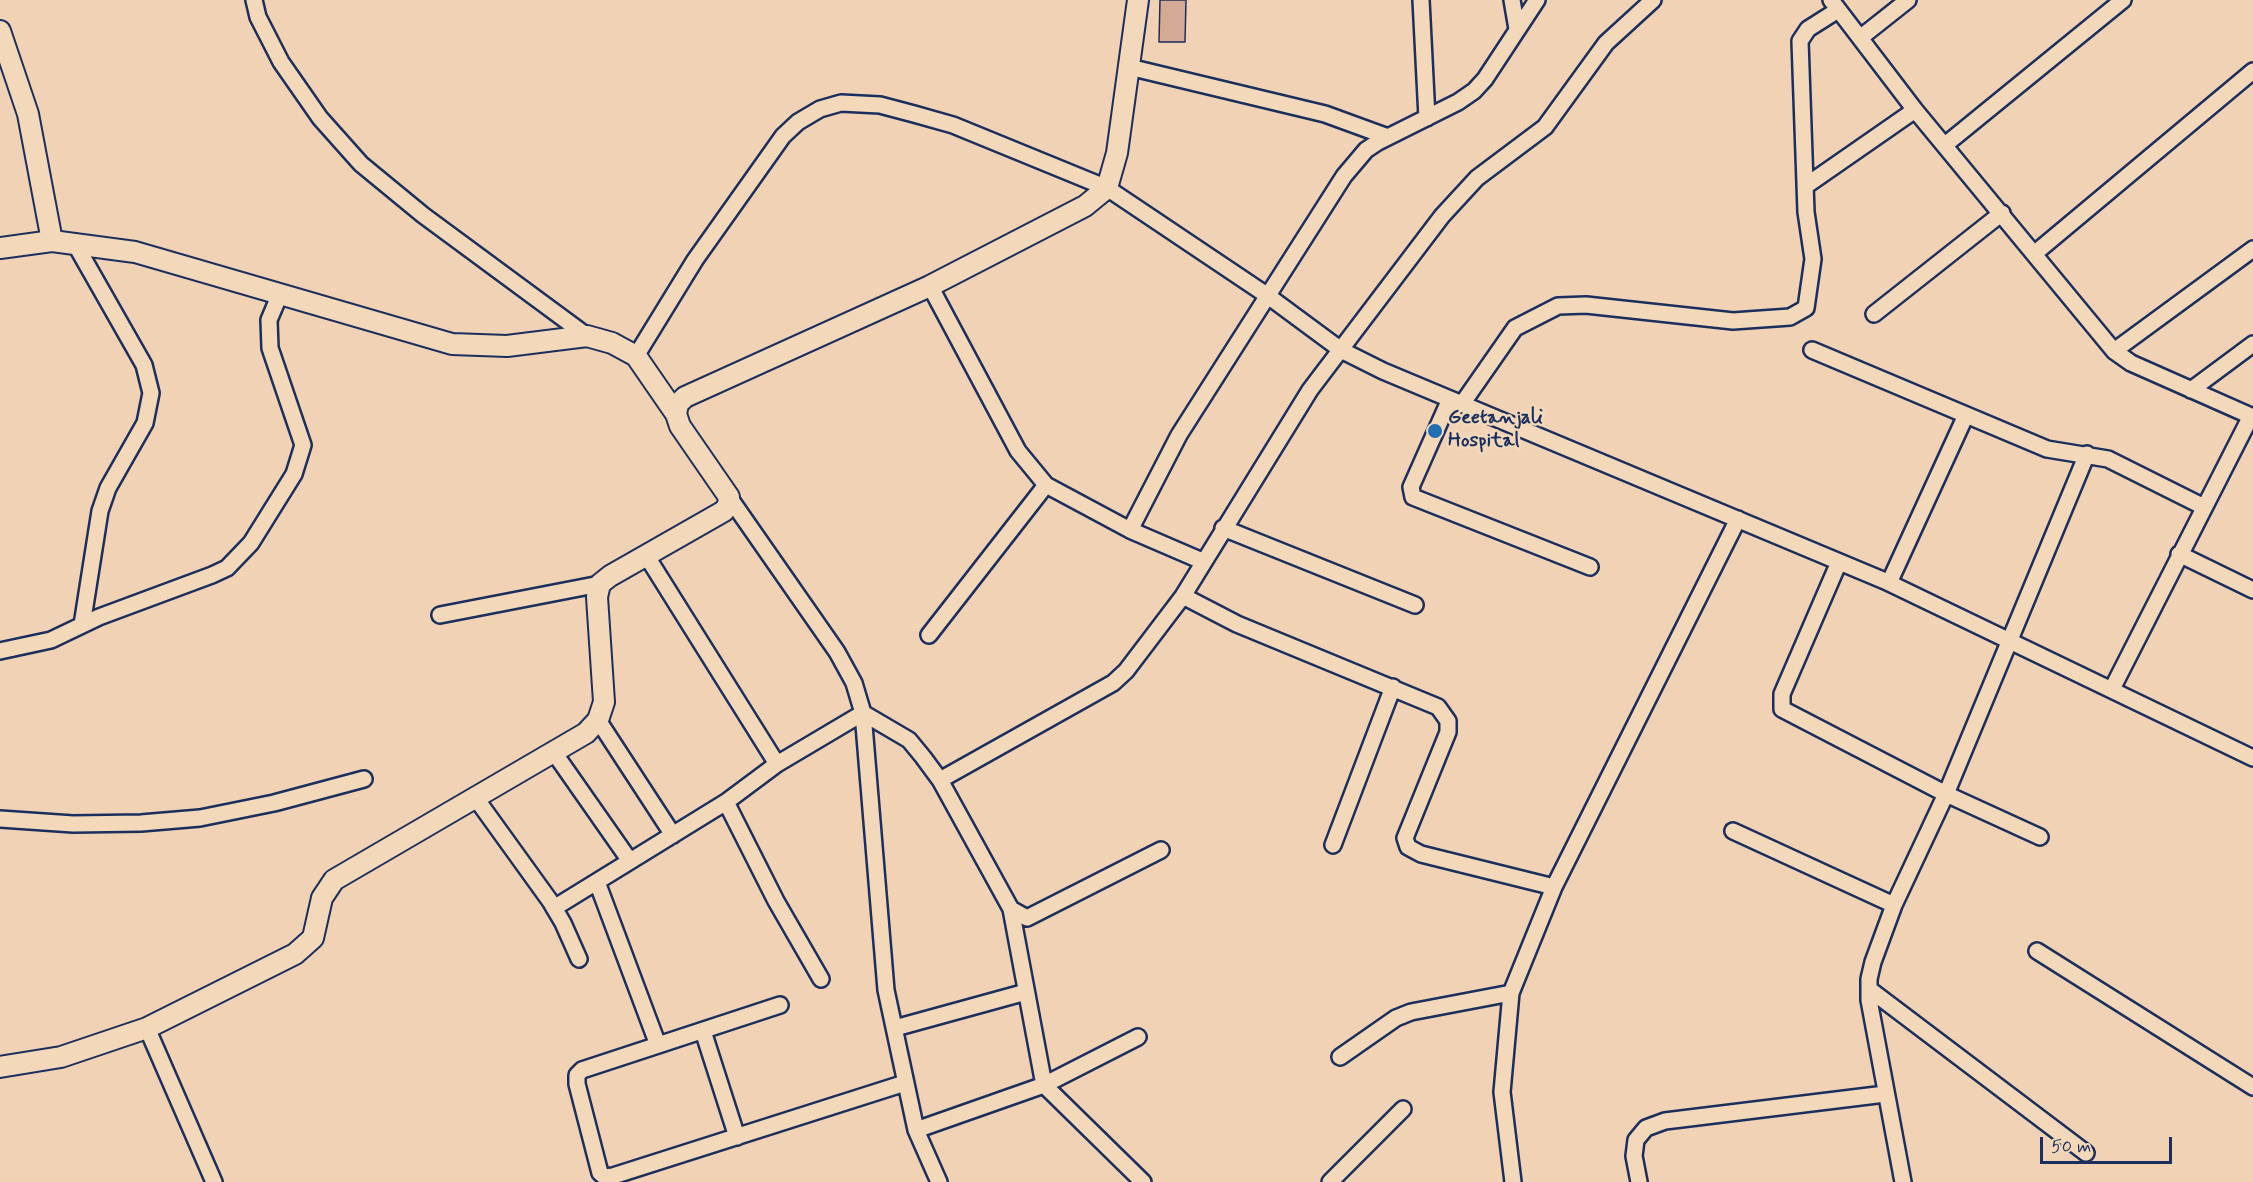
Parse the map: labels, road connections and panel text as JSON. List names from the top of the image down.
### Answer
{
  "places": ["Geetanjali Hospital"],
  "scale_bar": "50 m"
}
